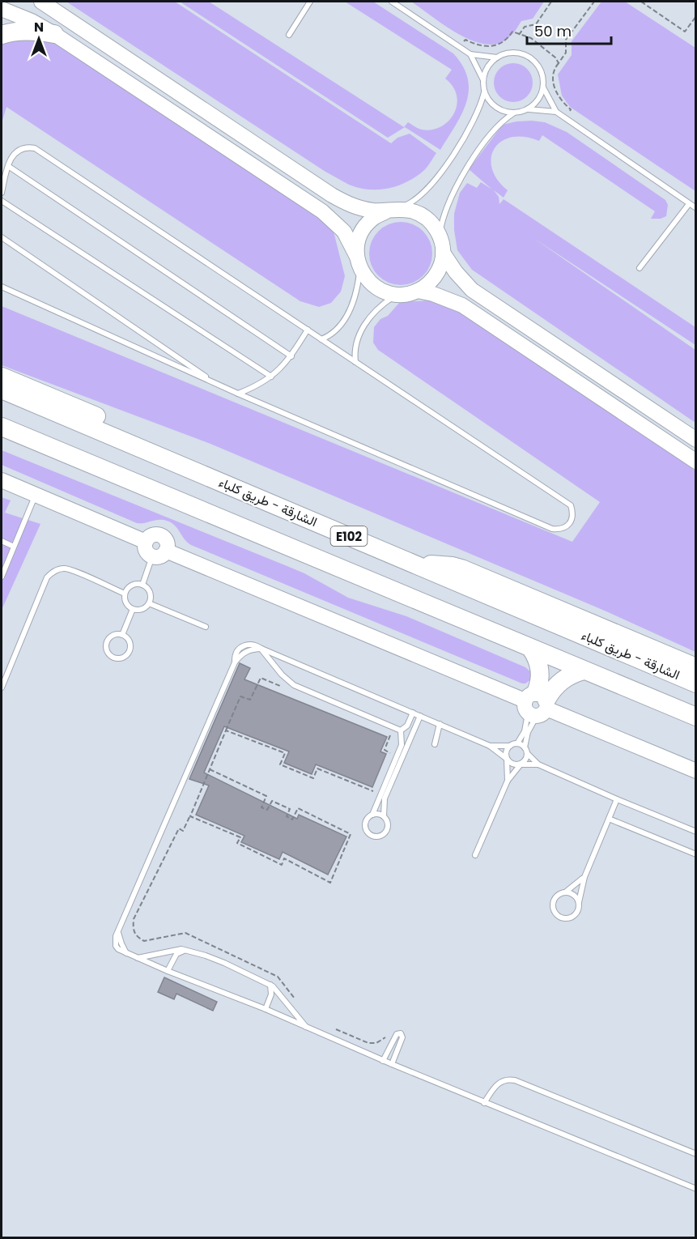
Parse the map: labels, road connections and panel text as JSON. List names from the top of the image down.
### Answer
{
  "streets": {
    "highway": ["الشارقة - طريق كلباء", "E102"]
  },
  "scale_bar": "50 m",
  "north": "top"
}
